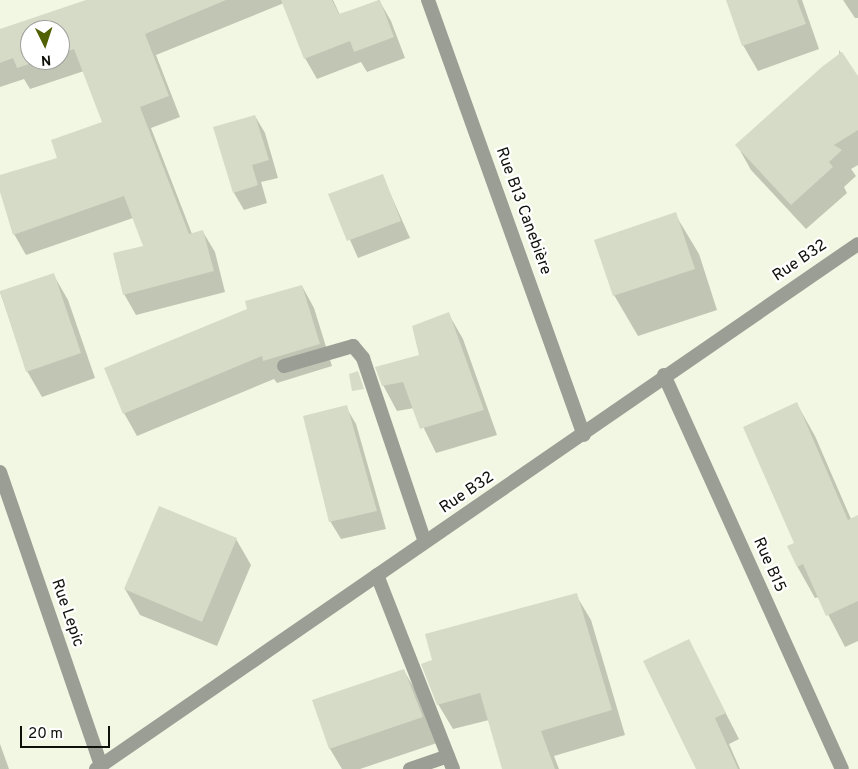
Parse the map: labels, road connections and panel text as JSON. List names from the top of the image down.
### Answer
{
  "streets": {
    "street": [
      "Rue B13 Canebière",
      "Rue B32",
      "Rue B15",
      "Rue Lepic"
    ]
  },
  "crossings": [
    ["Rue B13 Canebière", "Rue B32"],
    ["Rue B32", "Rue B15"],
    ["Rue B32", "Rue Lepic"]
  ],
  "scale_bar": "20 m",
  "north": "bottom"
}
